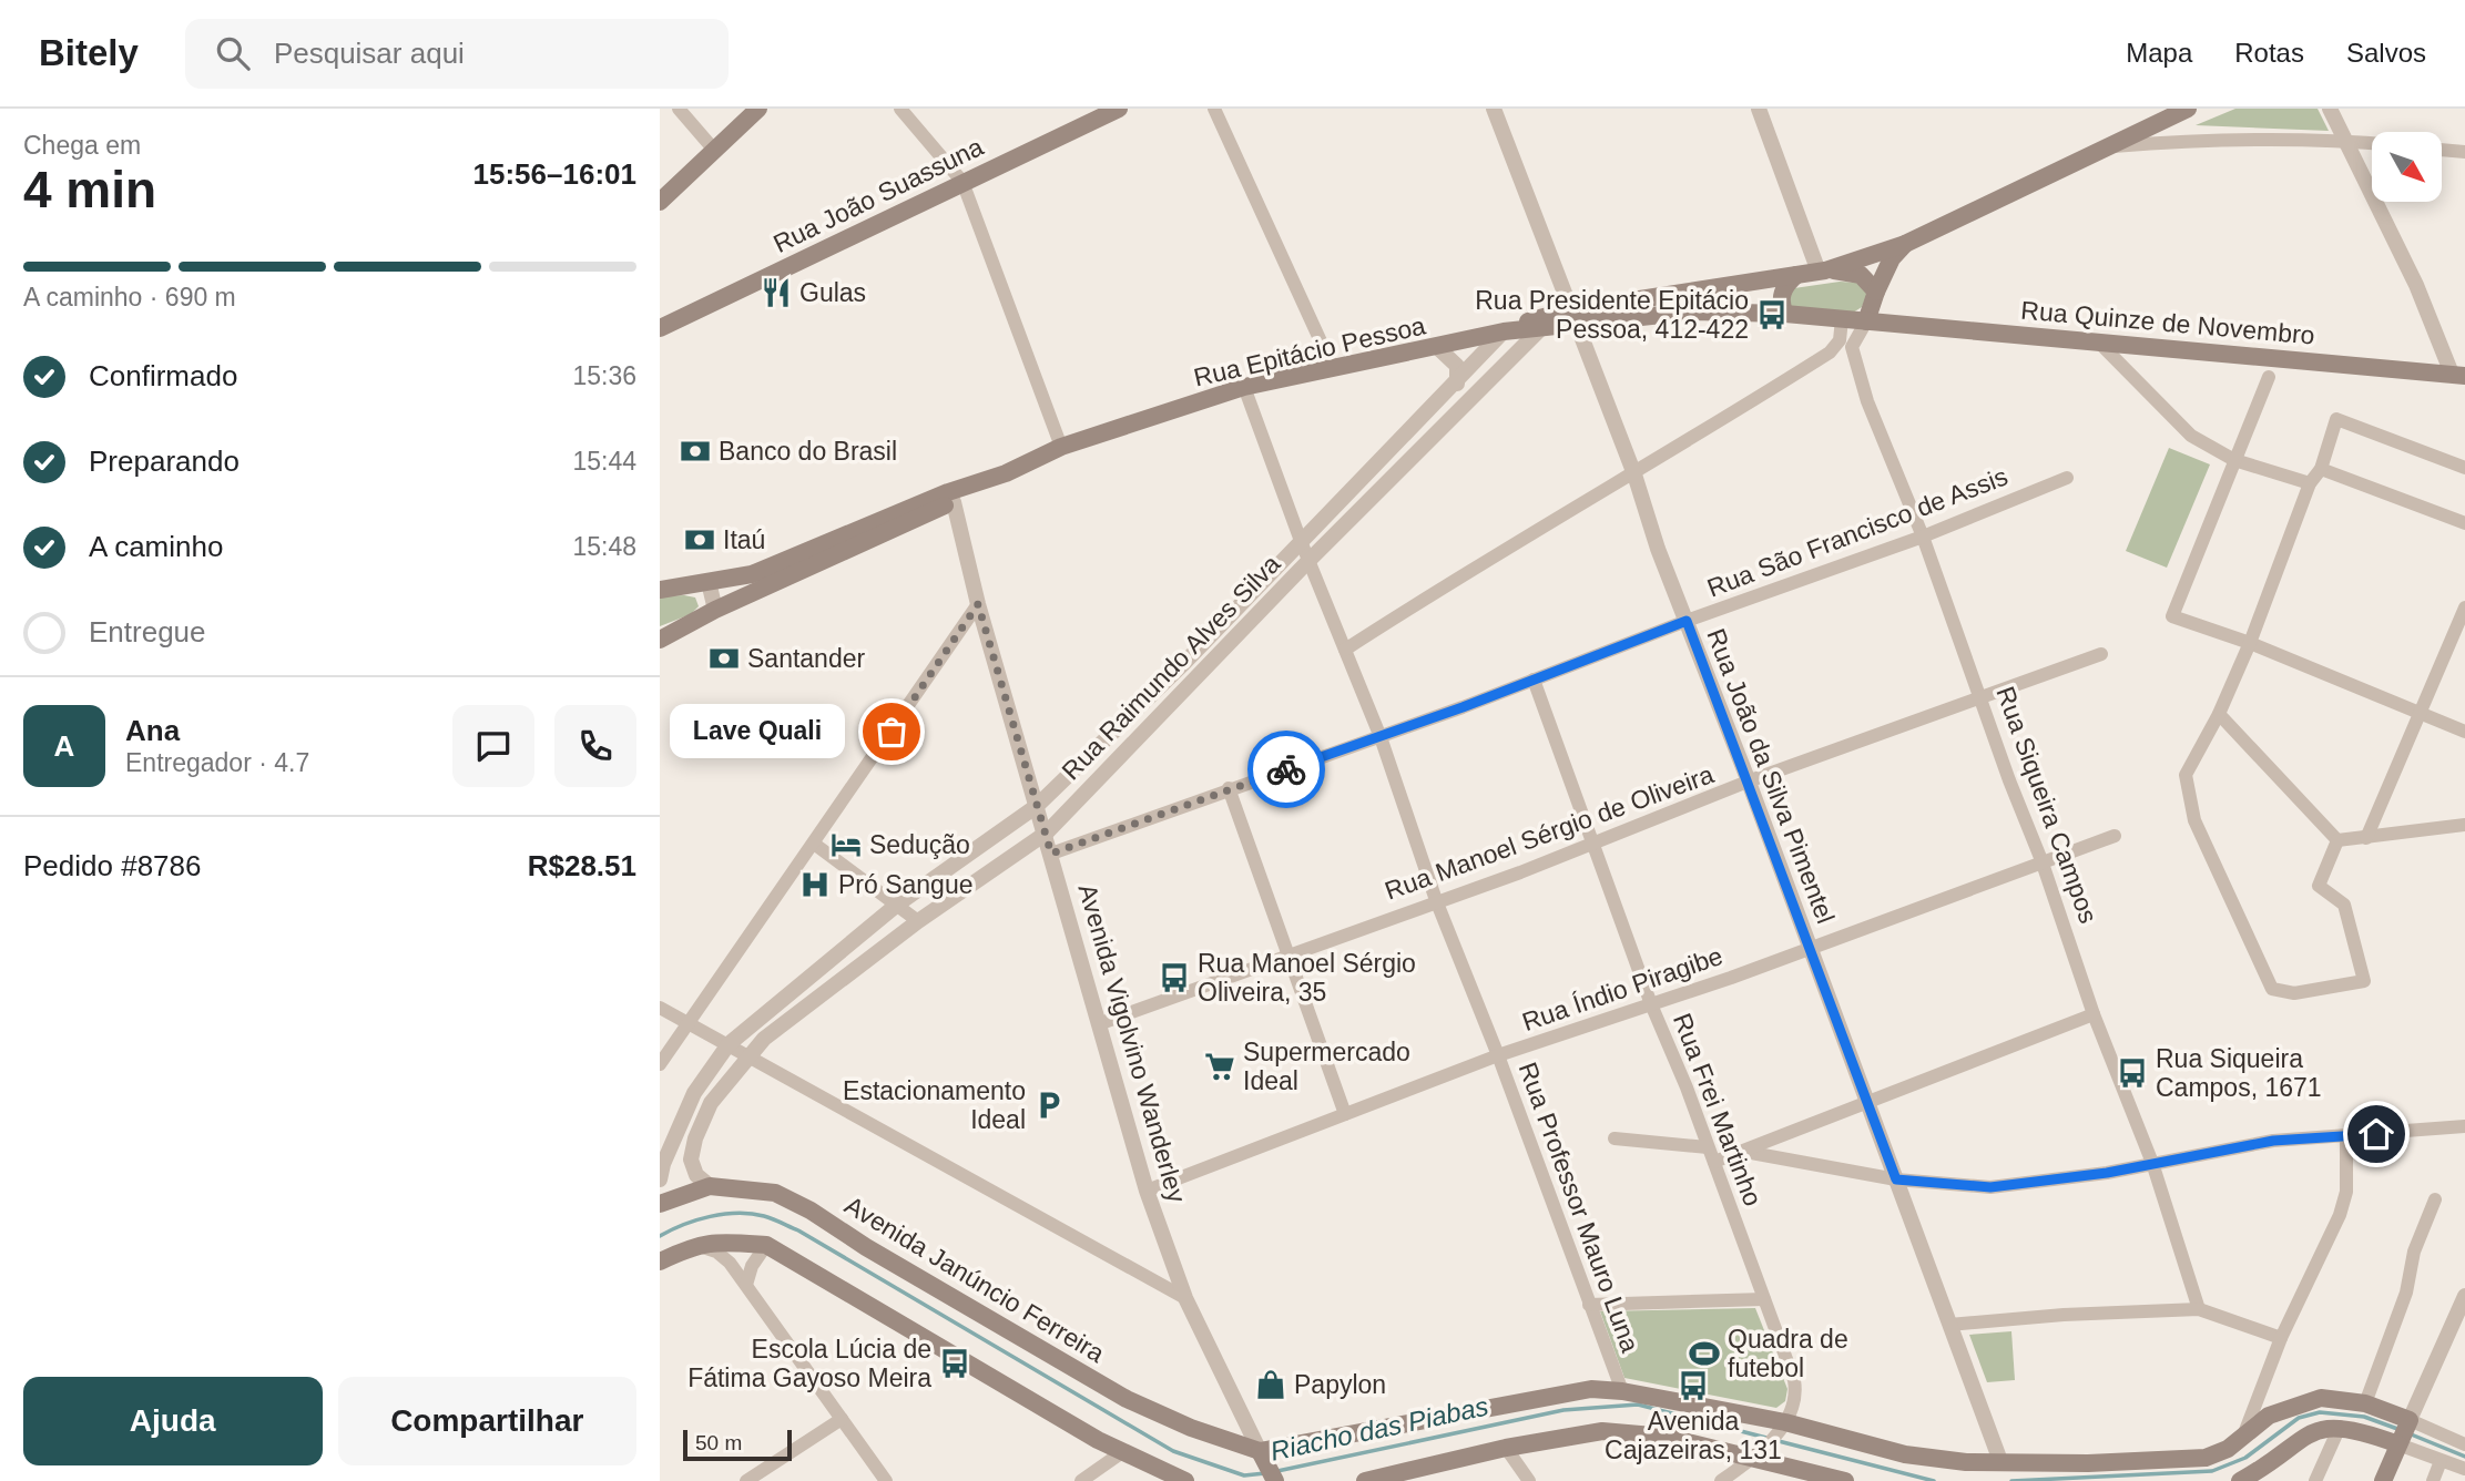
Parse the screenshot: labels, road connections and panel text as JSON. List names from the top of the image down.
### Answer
{
  "streets": {
    "main road": [
      "Rua João Suassuna",
      "Rua Quinze de Novembro",
      "Rua Epitácio Pessoa",
      "Avenida Janúncio Ferreira"
    ],
    "street": [
      "Rua São Francisco de Assis",
      "Rua Raimundo Alves Silva",
      "Rua João da Silva Pimentel",
      "Rua Siqueira Campos",
      "Rua Manoel Sérgio de Oliveira",
      "Rua Índio Piragibe",
      "Avenida Vigolvino Wanderley",
      "Rua Frei Martinho",
      "Rua Professor Mauro Luna"
    ]
  },
  "crossings": [
    ["Rua Quinze de Novembro", "Rua Epitácio Pessoa"],
    ["Rua Quinze de Novembro", "Rua João da Silva Pimentel"],
    ["Rua Quinze de Novembro", "Rua Siqueira Campos"],
    ["Rua Epitácio Pessoa", "Rua Raimundo Alves Silva"],
    ["Rua Epitácio Pessoa", "Rua João da Silva Pimentel"],
    ["Rua Epitácio Pessoa", "Avenida Vigolvino Wanderley"],
    ["Rua São Francisco de Assis", "Rua João da Silva Pimentel"],
    ["Rua São Francisco de Assis", "Rua Siqueira Campos"],
    ["Rua São Francisco de Assis", "Avenida Vigolvino Wanderley"],
    ["Rua São Francisco de Assis", "Rua Frei Martinho"],
    ["Rua São Francisco de Assis", "Rua Professor Mauro Luna"],
    ["Rua Raimundo Alves Silva", "Avenida Vigolvino Wanderley"],
    ["Rua Raimundo Alves Silva", "Rua Professor Mauro Luna"],
    ["Rua Raimundo Alves Silva", "Avenida Janúncio Ferreira"],
    ["Rua João da Silva Pimentel", "Rua Manoel Sérgio de Oliveira"],
    ["Rua João da Silva Pimentel", "Rua Índio Piragibe"],
    ["Rua Siqueira Campos", "Rua Manoel Sérgio de Oliveira"],
    ["Rua Siqueira Campos", "Rua Índio Piragibe"],
    ["Rua Manoel Sérgio de Oliveira", "Avenida Vigolvino Wanderley"],
    ["Rua Manoel Sérgio de Oliveira", "Rua Frei Martinho"],
    ["Rua Manoel Sérgio de Oliveira", "Rua Professor Mauro Luna"],
    ["Rua Índio Piragibe", "Avenida Vigolvino Wanderley"],
    ["Rua Índio Piragibe", "Rua Frei Martinho"],
    ["Rua Índio Piragibe", "Rua Professor Mauro Luna"],
    ["Avenida Vigolvino Wanderley", "Avenida Janúncio Ferreira"]
  ],
  "water": ["Riacho das Piabas"],
  "places": {
    "restaurant": ["Gulas"],
    "bus stop": [
      "Rua Presidente Epitácio Pessoa, 412-422",
      "Rua Manoel Sérgio Oliveira, 35",
      "Rua Siqueira Campos, 1671",
      "Escola Lúcia de Fátima Gayoso Meira",
      "Avenida Cajazeiras, 131"
    ],
    "bank": ["Banco do Brasil", "Itaú", "Santander"],
    "other": ["Lave Quali"],
    "hotel": ["Sedução"],
    "hospital": ["Pró Sangue"],
    "supermarket": ["Supermercado Ideal"],
    "parking": ["Estacionamento Ideal"],
    "sports": ["Quadra de futebol"],
    "shop": ["Papylon"]
  },
  "scale_bar": "50 m",
  "north": "bottom right",
  "page": {
    "header": "Bitely",
    "search": "Pesquisar aqui",
    "nav": ["Mapa", "Rotas", "Salvos"],
    "heading": ["4 min", "Chega em", "15:56–16:01"],
    "panel": [
      "Ana",
      "Entregador · 4.7",
      "Pedido #8786",
      "R$28.51"
    ],
    "bar": "A caminho · 690 m",
    "list": [
      ["Confirmado", "15:36"],
      ["Preparando", "15:44"],
      ["A caminho", "15:48"],
      "Entregue"
    ],
    "bubble": "Lave Quali",
    "round": "A",
    "buttons": ["Ajuda", "Compartilhar"],
    "scale": "50 m"
  }
}
